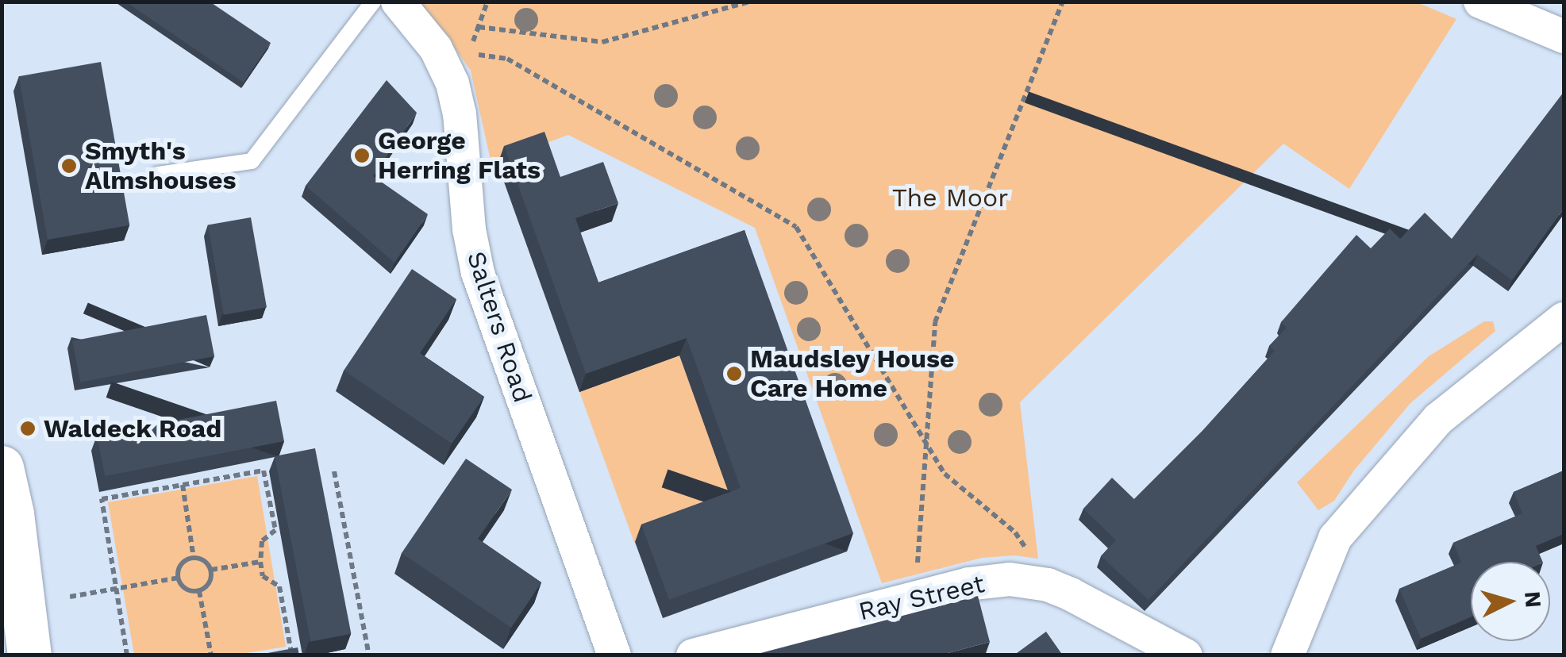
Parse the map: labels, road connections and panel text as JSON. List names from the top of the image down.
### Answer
{
  "streets": {
    "street": ["Salters Road", "Ray Street"]
  },
  "parks": ["The Moor"],
  "places": [
    "George Herring Flats",
    "Smyth's Almshouses",
    "Maudsley House Care Home",
    "Waldeck Road"
  ],
  "north": "right"
}
